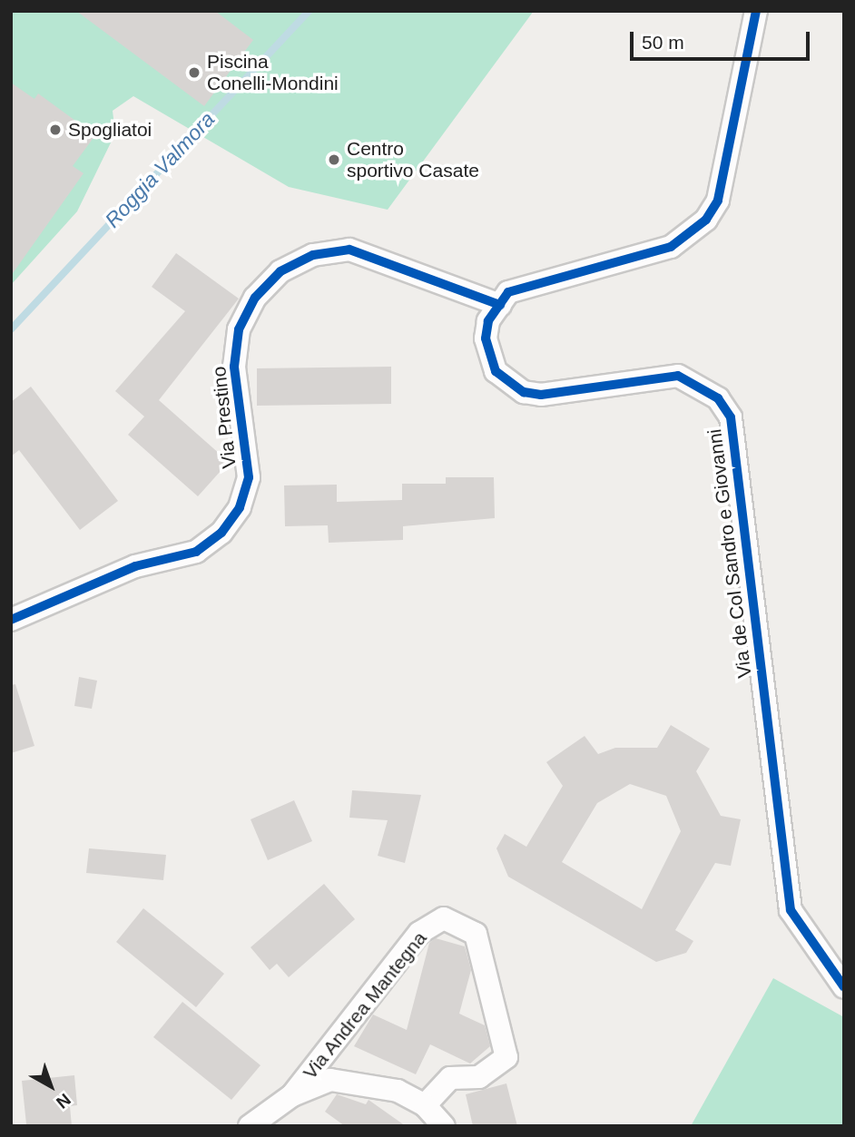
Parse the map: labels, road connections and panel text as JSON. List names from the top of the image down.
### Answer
{
  "streets": {
    "street": ["Via Prestino", "Via de Col Sandro e Giovanni", "Via Andrea Mantegna"]
  },
  "crossings": [
    ["Via Prestino", "Via de Col Sandro e Giovanni"]
  ],
  "water": ["Roggia Valmora"],
  "places": ["Piscina Conelli-Mondini", "Spogliatoi", "Centro sportivo Casate"],
  "scale_bar": "50 m",
  "north": "bottom right"
}
